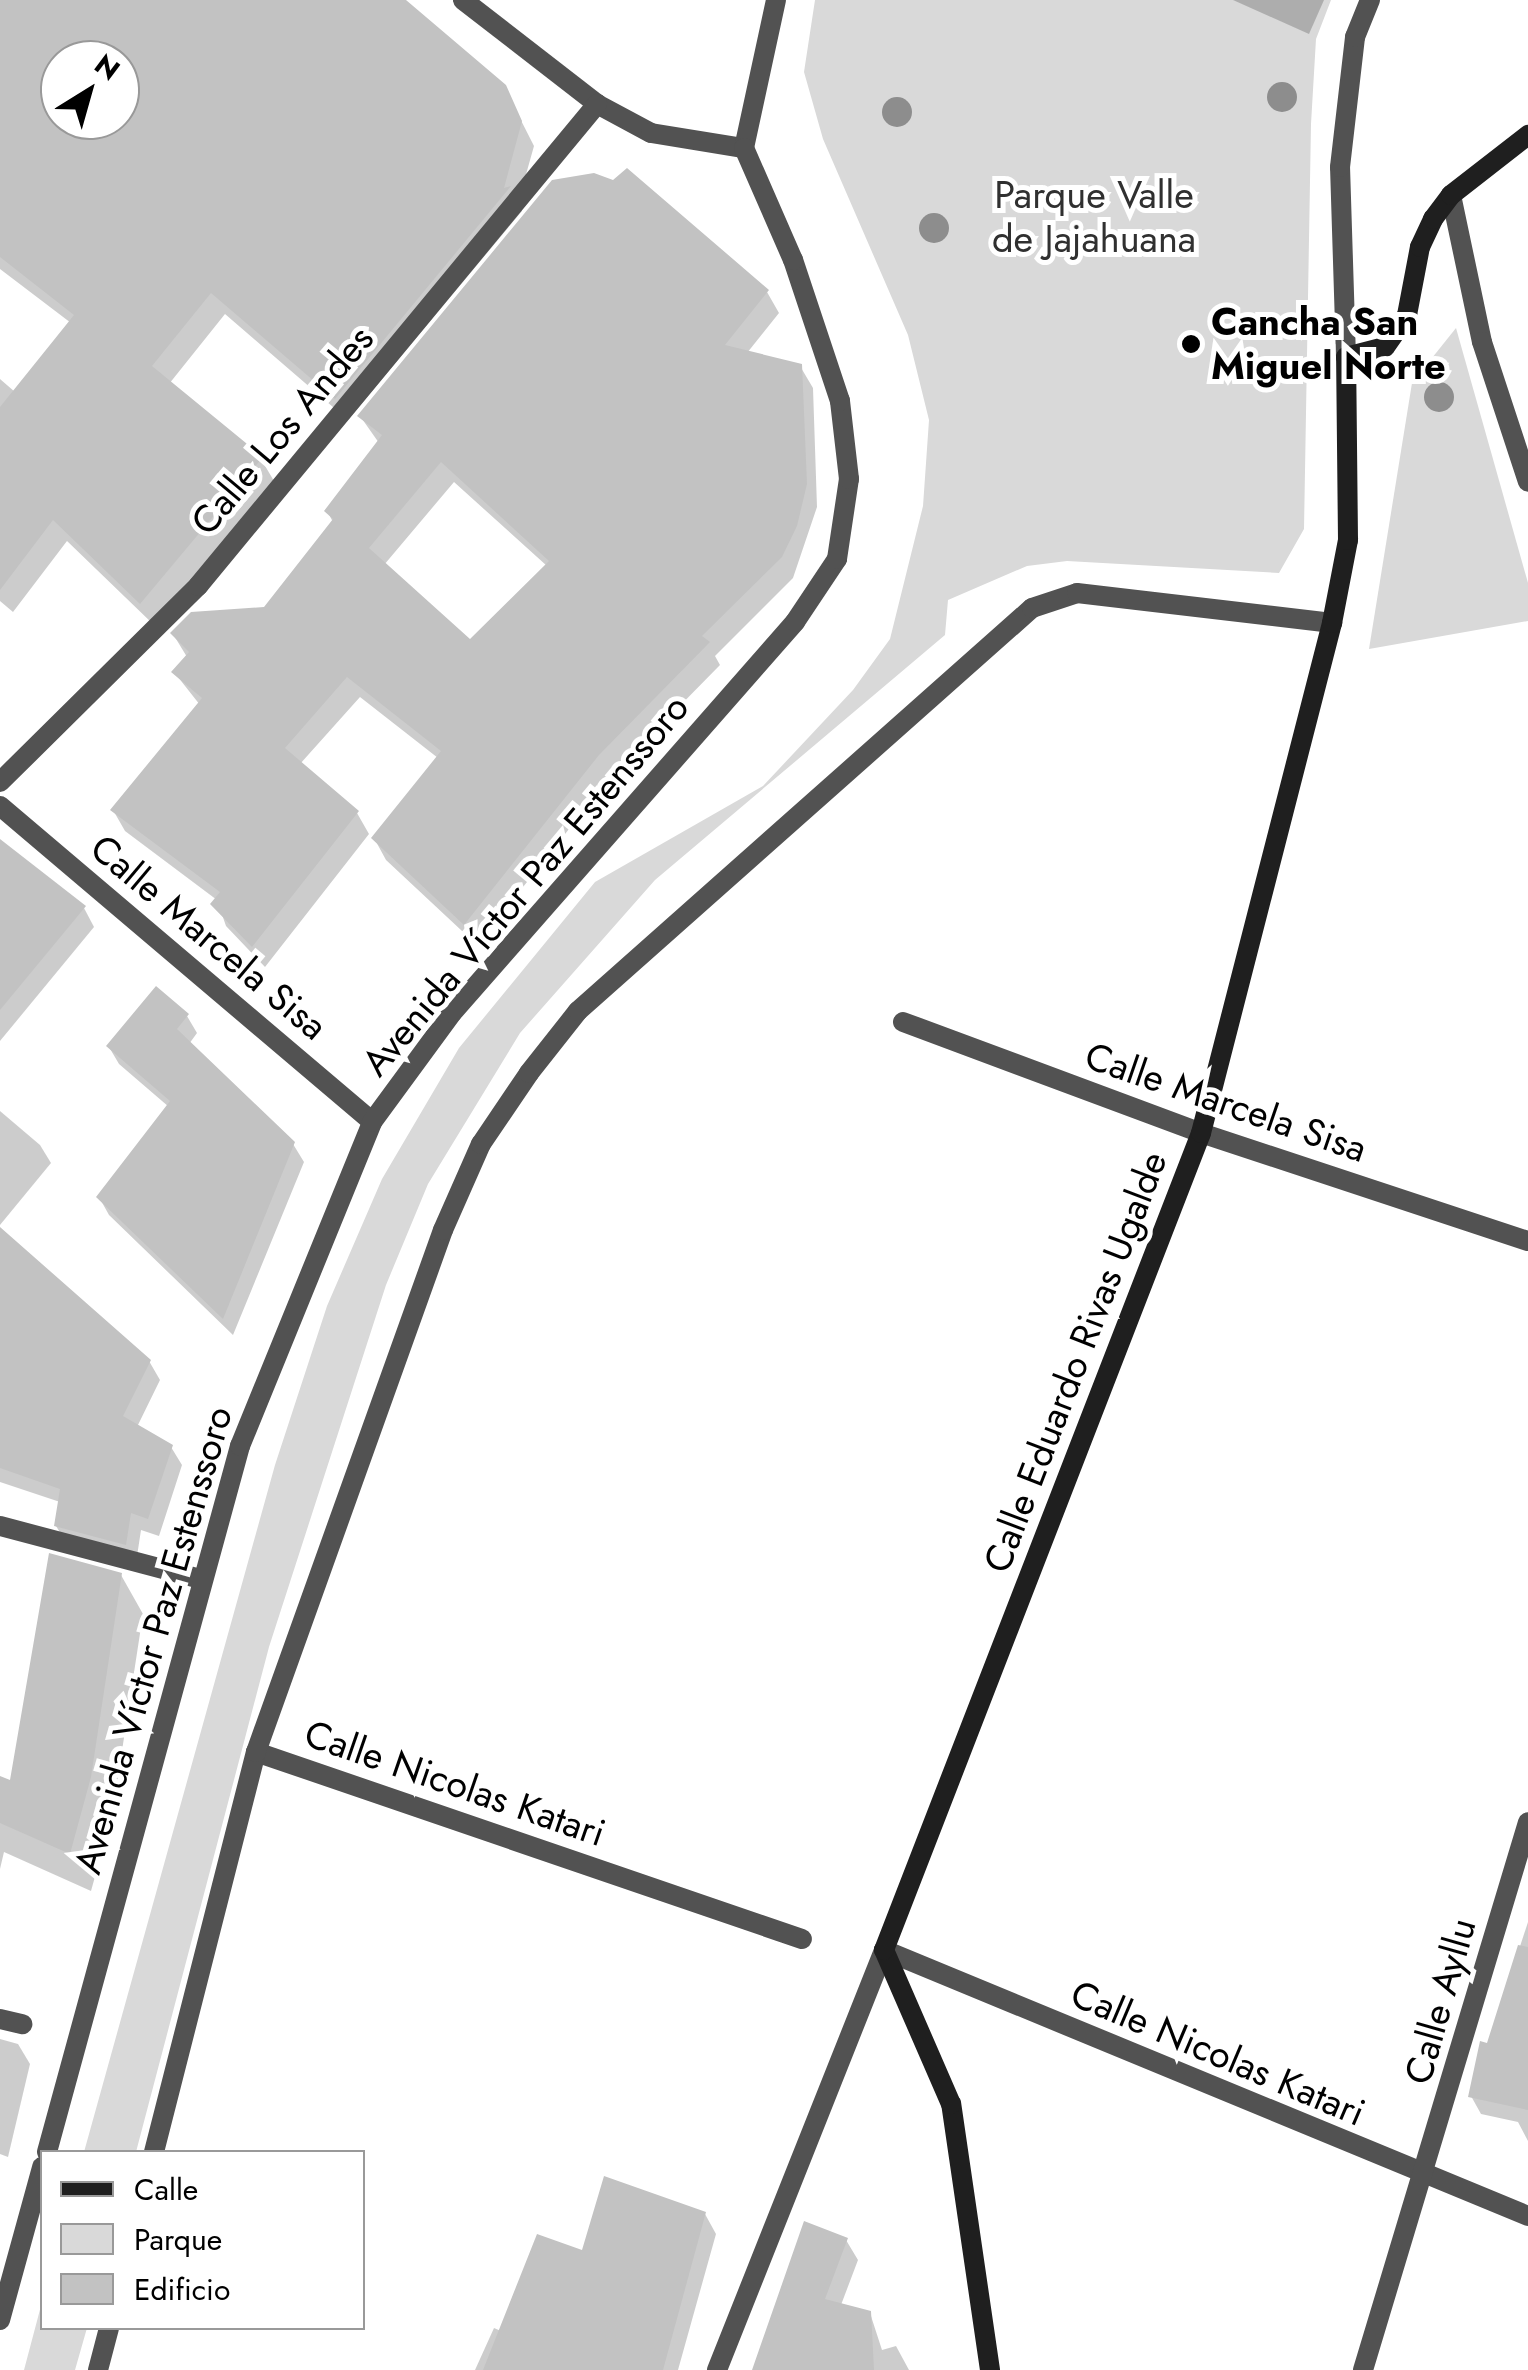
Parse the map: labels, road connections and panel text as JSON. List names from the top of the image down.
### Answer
{
  "streets": {
    "street": [
      "Calle Los Andes",
      "Avenida Víctor Paz Estenssoro",
      "Calle Marcela Sisa",
      "Calle Eduardo Rivas Ugalde",
      "Calle Nicolas Katari",
      "Calle Ayllu"
    ]
  },
  "crossings": [
    ["Avenida Víctor Paz Estenssoro", "Calle Marcela Sisa"],
    ["Calle Marcela Sisa", "Calle Eduardo Rivas Ugalde"],
    ["Calle Eduardo Rivas Ugalde", "Calle Nicolas Katari"],
    ["Calle Nicolas Katari", "Calle Ayllu"]
  ],
  "parks": ["Parque Valle de Jajahuana"],
  "places": ["Cancha San Miguel Norte"],
  "legend": ["Calle", "Parque", "Edificio"],
  "north": "top right"
}
